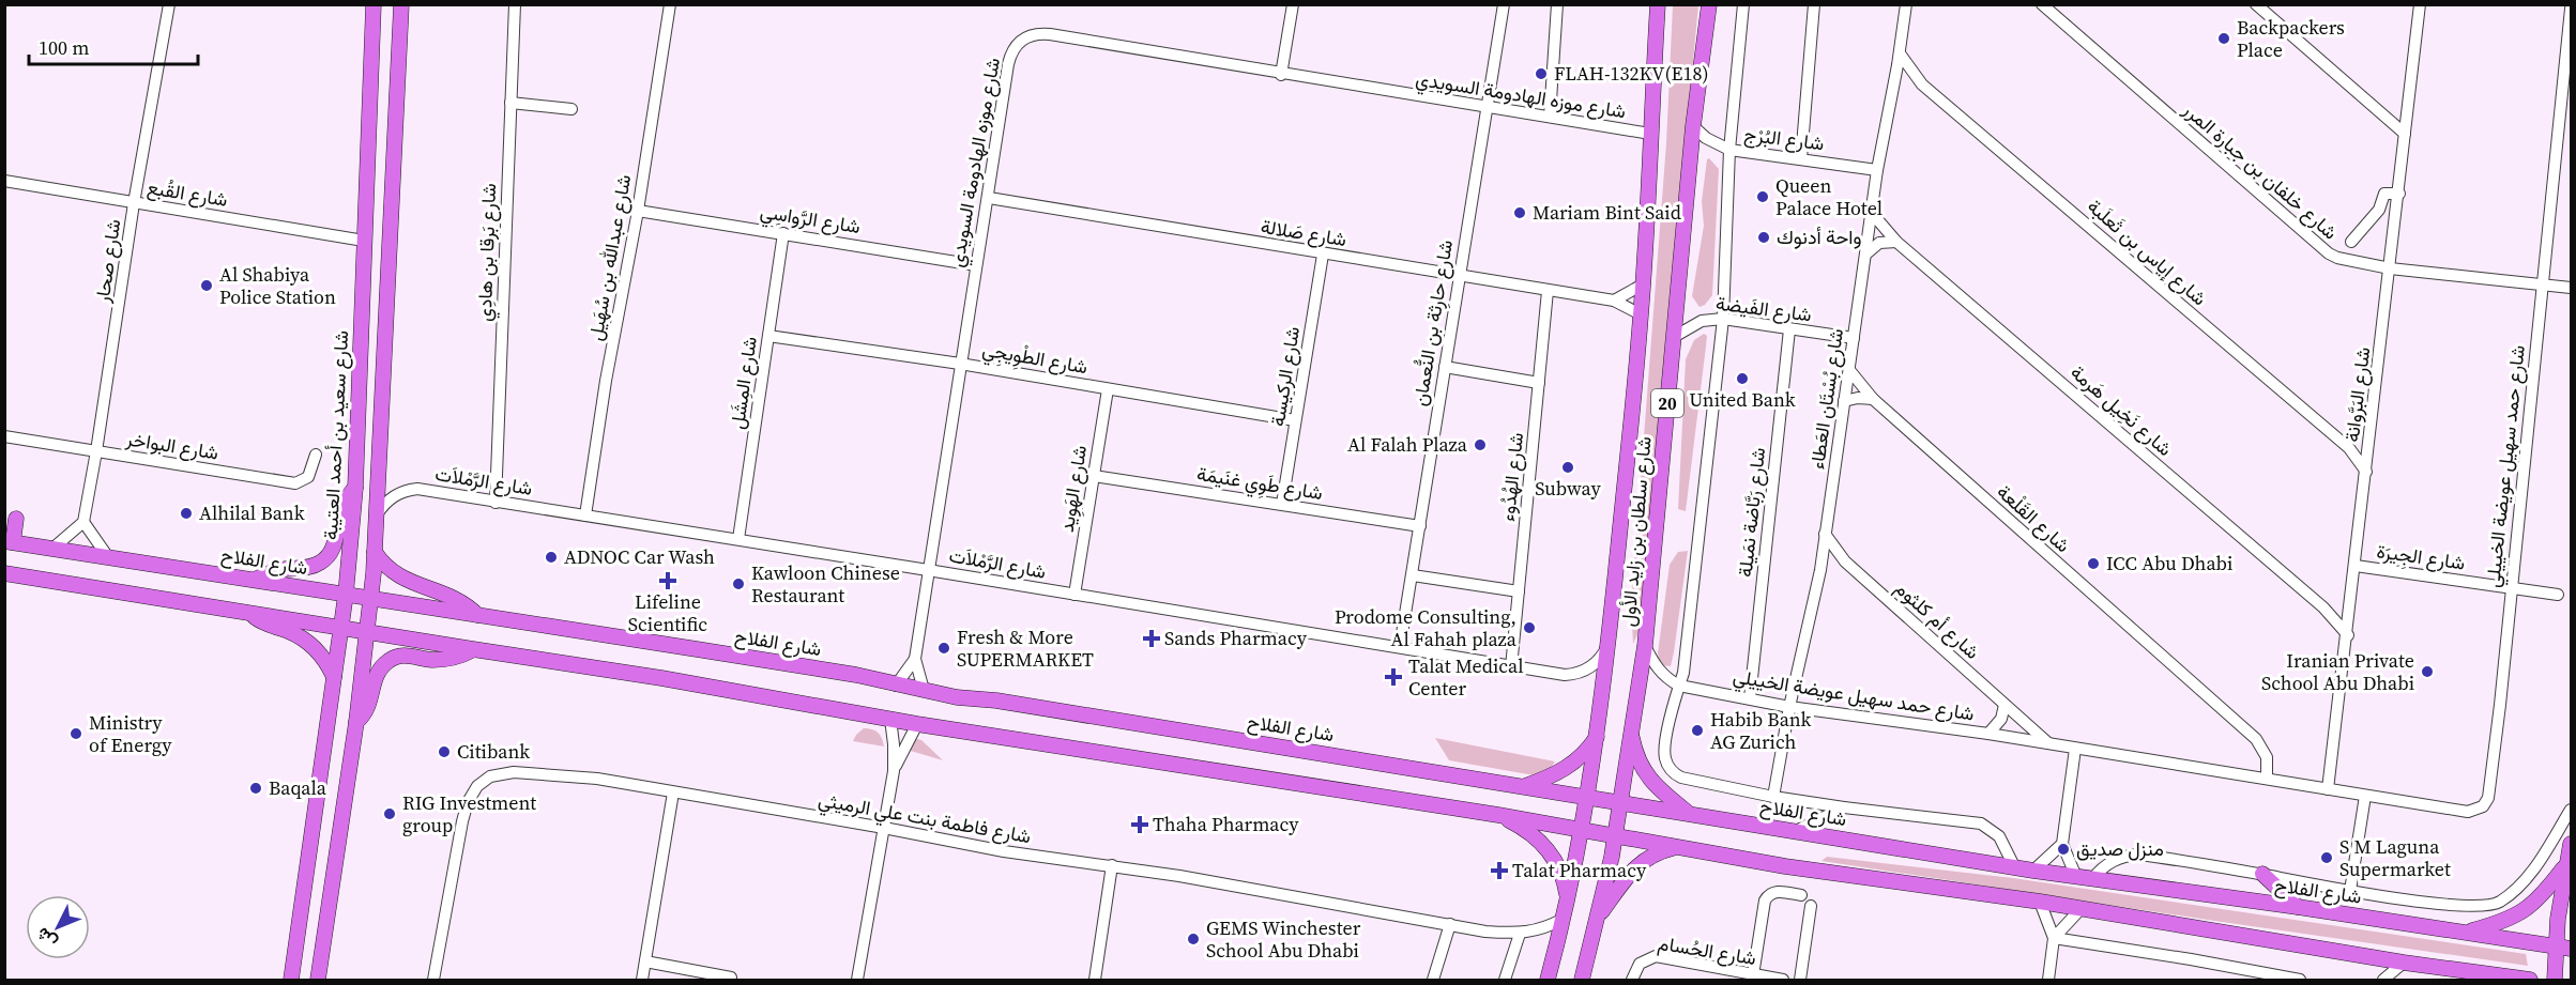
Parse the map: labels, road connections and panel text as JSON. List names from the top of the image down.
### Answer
{
  "streets": {
    "main road": [
      "20",
      "شارع سعيد بن أحمد العتيبة",
      "شارع سلطان بن زايد الأول",
      "شارع الفلاح"
    ],
    "street": [
      "شارع موزه الهادومة السويدي",
      "شارع البُرْج",
      "شارع خلفان بن جبارة المرر",
      "شارع القُبع",
      "شارع الرَّواسِي",
      "شارع صَلالة",
      "شارع بَرقا بن هادِي",
      "شارع إياس بن ثَعلَبة",
      "شارع عبدالله بن سُهَيل",
      "شارع صحار",
      "شارع الفَيضة",
      "شارع حارِثة بن النُّعمان",
      "شارع الطْوِيجِي",
      "شارع الركيسة",
      "شارع المِشَل",
      "شارع البَرَّوانة",
      "شارع بُسْتَان العَطاء",
      "شارع نَخِيل هَرمة",
      "شارع البواخر",
      "شارع حمد سهيل عويضة الخييلي",
      "شارع الهُدُوء",
      "شارع الرَّمْلاَت",
      "شارع طَوِي غنَيمَة",
      "شارع الهَوِيد",
      "شارع رَبَّاضة نمَيلة",
      "شارع القَلْعة",
      "شارع الجِيرَة",
      "شارع أم كلثوم",
      "شارع فاطمة بنت علي الرميثي",
      "شارع الحُسام"
    ]
  },
  "crossings": [
    ["شارع موزه الهادومة السويدي", "شارع الرَّواسِي"],
    ["شارع موزه الهادومة السويدي", "شارع صَلالة"],
    ["شارع موزه الهادومة السويدي", "شارع حارِثة بن النُّعمان"],
    ["شارع موزه الهادومة السويدي", "شارع الطْوِيجِي"],
    ["شارع موزه الهادومة السويدي", "شارع الرَّمْلاَت"],
    ["شارع موزه الهادومة السويدي", "شارع سلطان بن زايد الأول"],
    ["شارع موزه الهادومة السويدي", "شارع الفلاح"],
    ["شارع البُرْج", "شارع بُسْتَان العَطاء"],
    ["شارع البُرْج", "شارع سلطان بن زايد الأول"],
    ["شارع خلفان بن جبارة المرر", "شارع البَرَّوانة"],
    ["شارع خلفان بن جبارة المرر", "شارع حمد سهيل عويضة الخييلي"],
    ["شارع القُبع", "شارع صحار"],
    ["شارع القُبع", "شارع سعيد بن أحمد العتيبة"],
    ["شارع الرَّواسِي", "شارع عبدالله بن سُهَيل"],
    ["شارع الرَّواسِي", "شارع المِشَل"],
    ["شارع صَلالة", "شارع حارِثة بن النُّعمان"],
    ["شارع صَلالة", "شارع الركيسة"],
    ["شارع صَلالة", "شارع الهُدُوء"],
    ["شارع صَلالة", "شارع سلطان بن زايد الأول"],
    ["شارع بَرقا بن هادِي", "شارع الرَّمْلاَت"],
    ["شارع إياس بن ثَعلَبة", "شارع البَرَّوانة"],
    ["شارع إياس بن ثَعلَبة", "شارع بُسْتَان العَطاء"],
    ["شارع عبدالله بن سُهَيل", "شارع الرَّمْلاَت"],
    ["شارع صحار", "شارع البواخر"],
    ["شارع الفَيضة", "شارع بُسْتَان العَطاء"],
    ["شارع الفَيضة", "شارع رَبَّاضة نمَيلة"],
    ["شارع الفَيضة", "شارع سلطان بن زايد الأول"],
    ["شارع حارِثة بن النُّعمان", "شارع الرَّمْلاَت"],
    ["شارع حارِثة بن النُّعمان", "شارع طَوِي غنَيمَة"],
    ["شارع الطْوِيجِي", "شارع الركيسة"],
    ["شارع الطْوِيجِي", "شارع المِشَل"],
    ["شارع الطْوِيجِي", "شارع الهَوِيد"],
    ["شارع الركيسة", "شارع طَوِي غنَيمَة"],
    ["شارع المِشَل", "شارع الرَّمْلاَت"],
    ["شارع البَرَّوانة", "شارع نَخِيل هَرمة"],
    ["شارع البَرَّوانة", "شارع حمد سهيل عويضة الخييلي"],
    ["شارع البَرَّوانة", "شارع الجِيرَة"],
    ["شارع بُسْتَان العَطاء", "شارع نَخِيل هَرمة"],
    ["شارع بُسْتَان العَطاء", "شارع حمد سهيل عويضة الخييلي"],
    ["شارع بُسْتَان العَطاء", "شارع القَلْعة"],
    ["شارع بُسْتَان العَطاء", "شارع أم كلثوم"],
    ["شارع سعيد بن أحمد العتيبة", "شارع الفلاح"],
    ["شارع حمد سهيل عويضة الخييلي", "شارع رَبَّاضة نمَيلة"],
    ["شارع حمد سهيل عويضة الخييلي", "شارع القَلْعة"],
    ["شارع حمد سهيل عويضة الخييلي", "شارع سلطان بن زايد الأول"],
    ["شارع حمد سهيل عويضة الخييلي", "شارع الجِيرَة"],
    ["شارع حمد سهيل عويضة الخييلي", "شارع أم كلثوم"],
    ["شارع الهُدُوء", "شارع الرَّمْلاَت"],
    ["شارع الرَّمْلاَت", "شارع الهَوِيد"],
    ["شارع الرَّمْلاَت", "شارع سلطان بن زايد الأول"],
    ["شارع طَوِي غنَيمَة", "شارع الهَوِيد"],
    ["شارع سلطان بن زايد الأول", "شارع الفلاح"],
    ["شارع سلطان بن زايد الأول", "شارع فاطمة بنت علي الرميثي"]
  ],
  "places": {
    "other": [
      "Backpackers Place",
      "FLAH-132KV(E18)",
      "Queen Palace Hotel",
      "Mariam Bint Said",
      "واحة أدنوك",
      "Al Shabiya Police Station",
      "United Bank",
      "Al Falah Plaza",
      "Subway",
      "Alhilal Bank",
      "ADNOC Car Wash",
      "ICC Abu Dhabi",
      "Kawloon Chinese Restaurant",
      "Prodome Consulting, Al Fahah plaza",
      "Fresh & More SUPERMARKET",
      "Iranian Private School Abu Dhabi",
      "Habib Bank AG Zurich",
      "Ministry of Energy",
      "Citibank",
      "Baqala",
      "RIG Investment group",
      "منزل صديق",
      "S M Laguna Supermarket",
      "GEMS Winchester School Abu Dhabi"
    ],
    "health": [
      "Lifeline Scientific",
      "Sands Pharmacy",
      "Talat Medical Center",
      "Thaha Pharmacy",
      "Talat Pharmacy"
    ]
  },
  "scale_bar": "100 m",
  "north": "bottom left"
}
